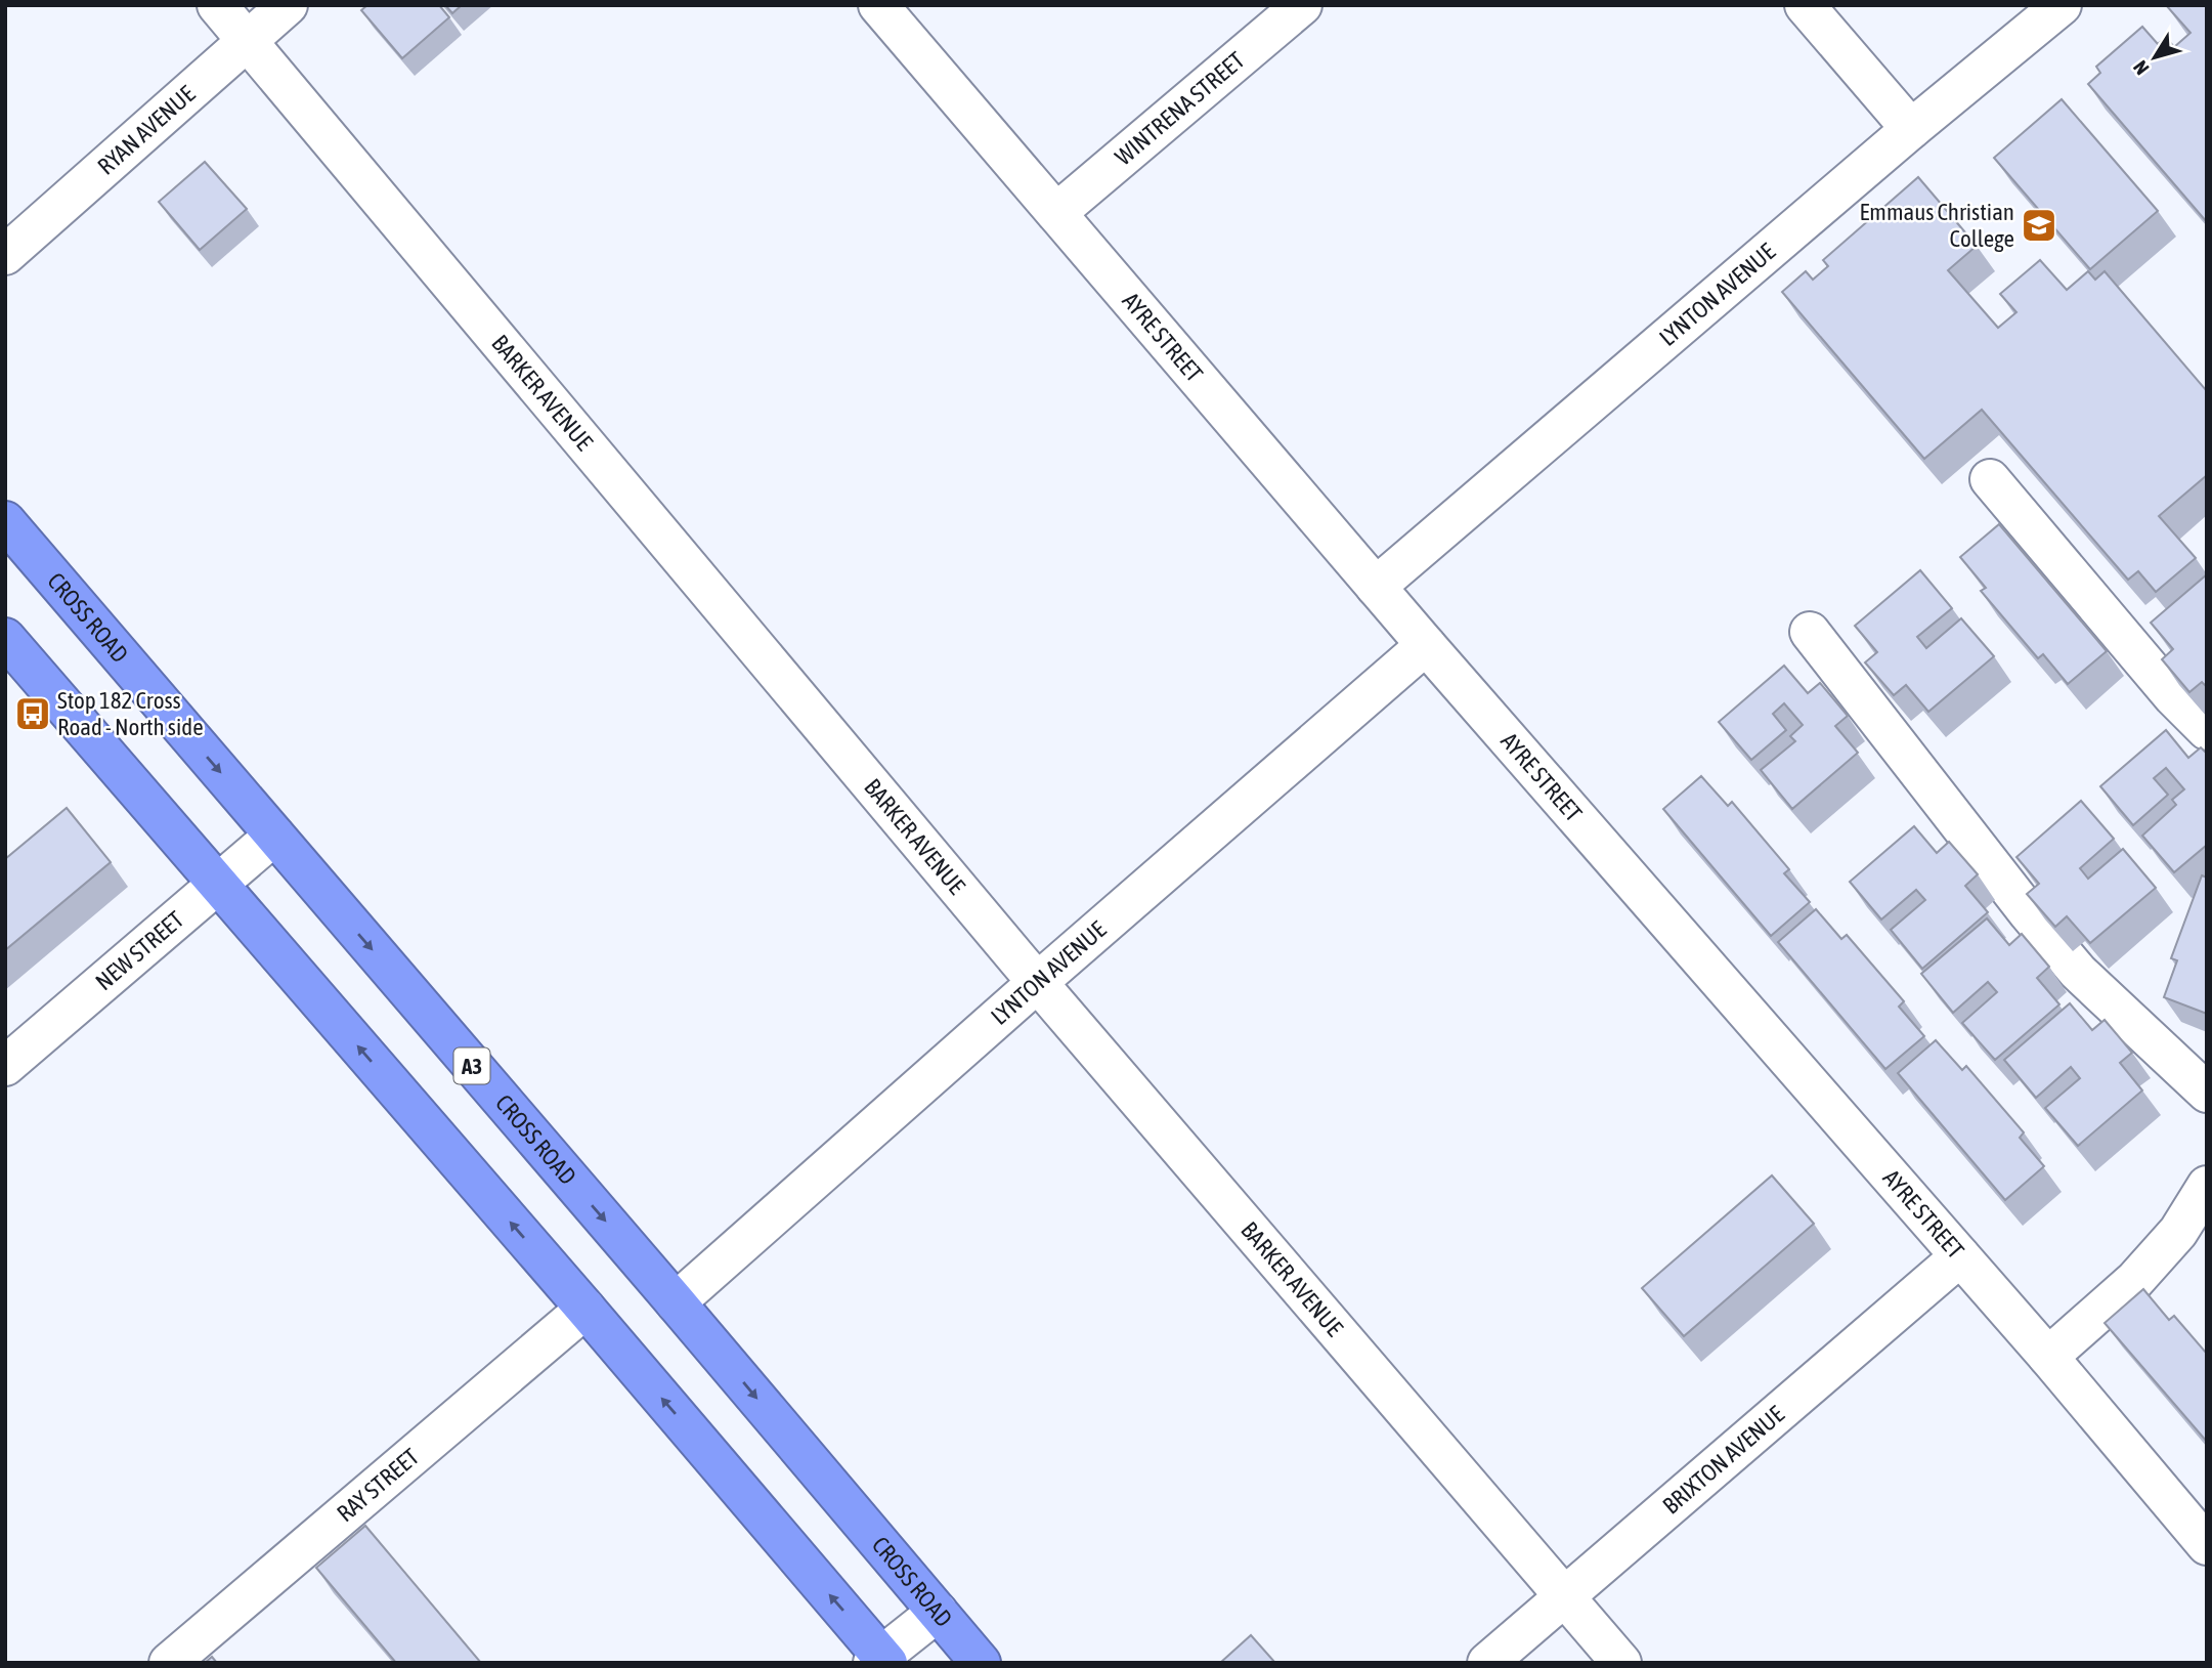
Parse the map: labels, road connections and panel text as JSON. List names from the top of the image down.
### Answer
{
  "streets": {
    "highway": ["CROSS ROAD", "A3"],
    "street": [
      "WINTRENA STREET",
      "RYAN AVENUE",
      "LYNTON AVENUE",
      "AYRE STREET",
      "BARKER AVENUE",
      "NEW STREET",
      "BRIXTON AVENUE",
      "RAY STREET"
    ]
  },
  "crossings": [
    ["WINTRENA STREET", "AYRE STREET"],
    ["RYAN AVENUE", "BARKER AVENUE"],
    ["LYNTON AVENUE", "AYRE STREET"],
    ["LYNTON AVENUE", "BARKER AVENUE"],
    ["LYNTON AVENUE", "CROSS ROAD"],
    ["AYRE STREET", "BRIXTON AVENUE"],
    ["BARKER AVENUE", "BRIXTON AVENUE"],
    ["CROSS ROAD", "NEW STREET"]
  ],
  "places": {
    "school or university": ["Emmaus Christian College"],
    "bus stop": ["Stop 182 Cross Road - North side"]
  },
  "north": "bottom left"
}
